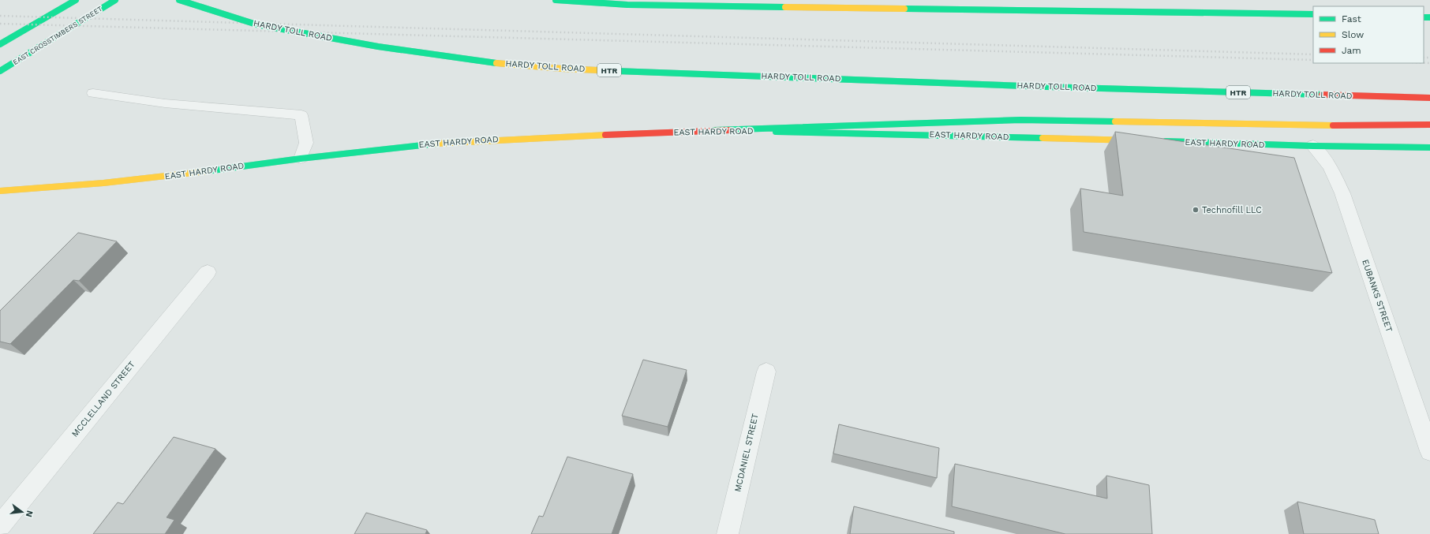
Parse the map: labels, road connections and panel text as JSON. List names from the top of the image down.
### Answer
{
  "streets": {
    "main road": [
      "HARDY TOLL ROAD",
      "EAST CROSSTIMBERS STREET",
      "HTR",
      "EAST HARDY ROAD"
    ],
    "street": ["EUBANKS STREET", "MCCLELLAND STREET", "MCDANIEL STREET"]
  },
  "crossings": [
    ["EAST HARDY ROAD", "EUBANKS STREET"]
  ],
  "places": ["Technofill LLC"],
  "legend": ["Fast", "Slow", "Jam"],
  "north": "right"
}
